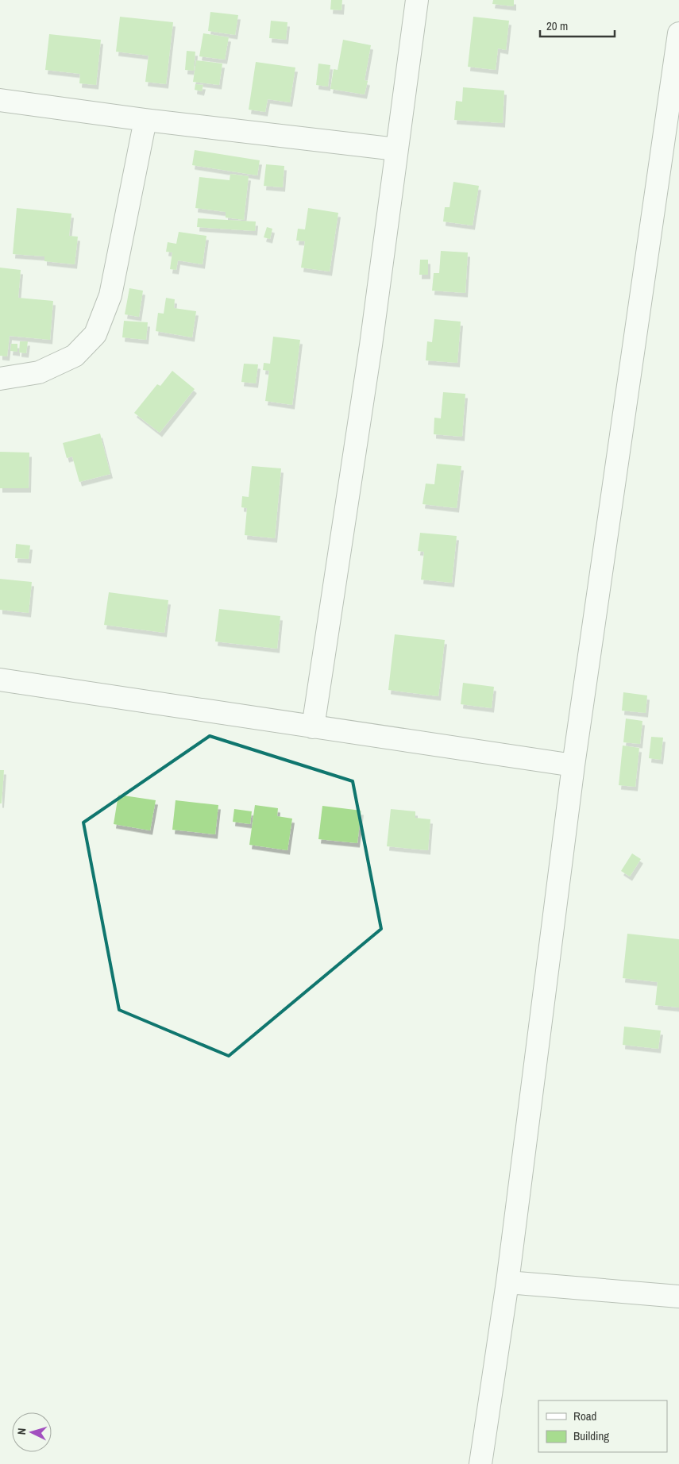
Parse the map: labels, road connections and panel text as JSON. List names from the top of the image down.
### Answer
{
  "legend": ["Road", "Building"],
  "scale_bar": "20 m",
  "north": "left"
}
